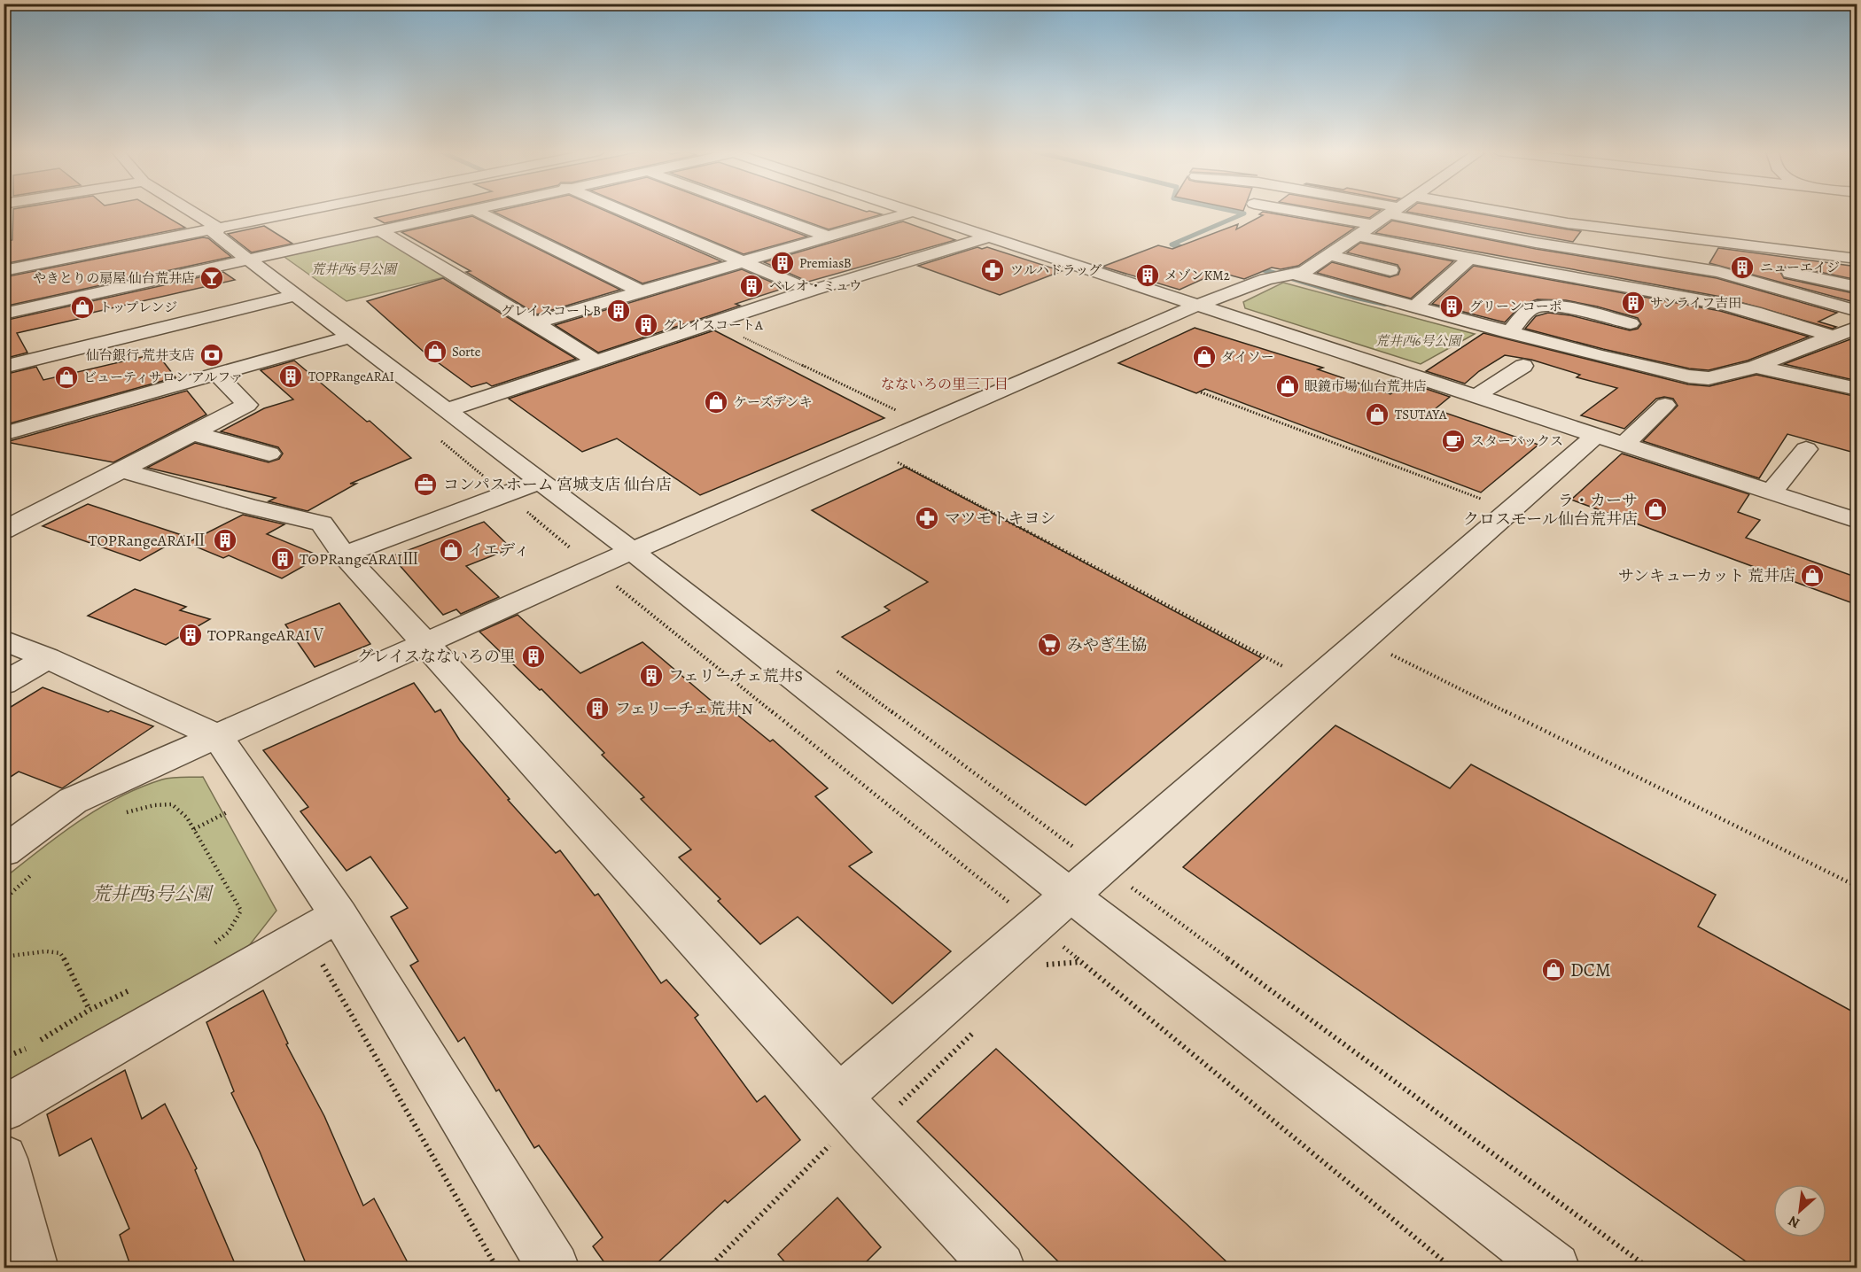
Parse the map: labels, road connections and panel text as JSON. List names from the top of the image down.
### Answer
{
  "districts": ["なないろの里三丁目"],
  "parks": ["荒井西5号公園", "荒井西6号公園", "荒井西3号公園"],
  "places": {
    "building": [
      "PremiasB",
      "ニューエイジ",
      "メゾンKM2",
      "ベレオ・ミュウ",
      "サンライフ吉田",
      "グリーンコーポ",
      "グレイスコートB",
      "グレイスコートA",
      "TOPRangeARAI",
      "TOPRangeARAIⅡ",
      "TOPRangeARAIⅢ",
      "TOPRangeARAIⅤ",
      "グレイスなないろの里",
      "フェリーチェ荒井S",
      "フェリーチェ荒井N"
    ],
    "pharmacy": ["ツルハドラッグ", "マツモトキヨシ"],
    "bar": ["やきとりの扇屋 仙台荒井店"],
    "shop": [
      "トップレンジ",
      "Sorte",
      "ダイソー",
      "ビューティサロン アルファ",
      "眼鏡市場 仙台荒井店",
      "ケーズデンキ",
      "TSUTAYA",
      "ラ・カーサ クロスモール仙台荒井店",
      "イエディ",
      "サンキューカット 荒井店",
      "DCM"
    ],
    "bank": ["仙台銀行 荒井支店"],
    "cafe": ["スターバックス"],
    "office": ["コンパスホーム 宮城支店 仙台店"],
    "supermarket": ["みやぎ生協"]
  },
  "north": "bottom left"
}
